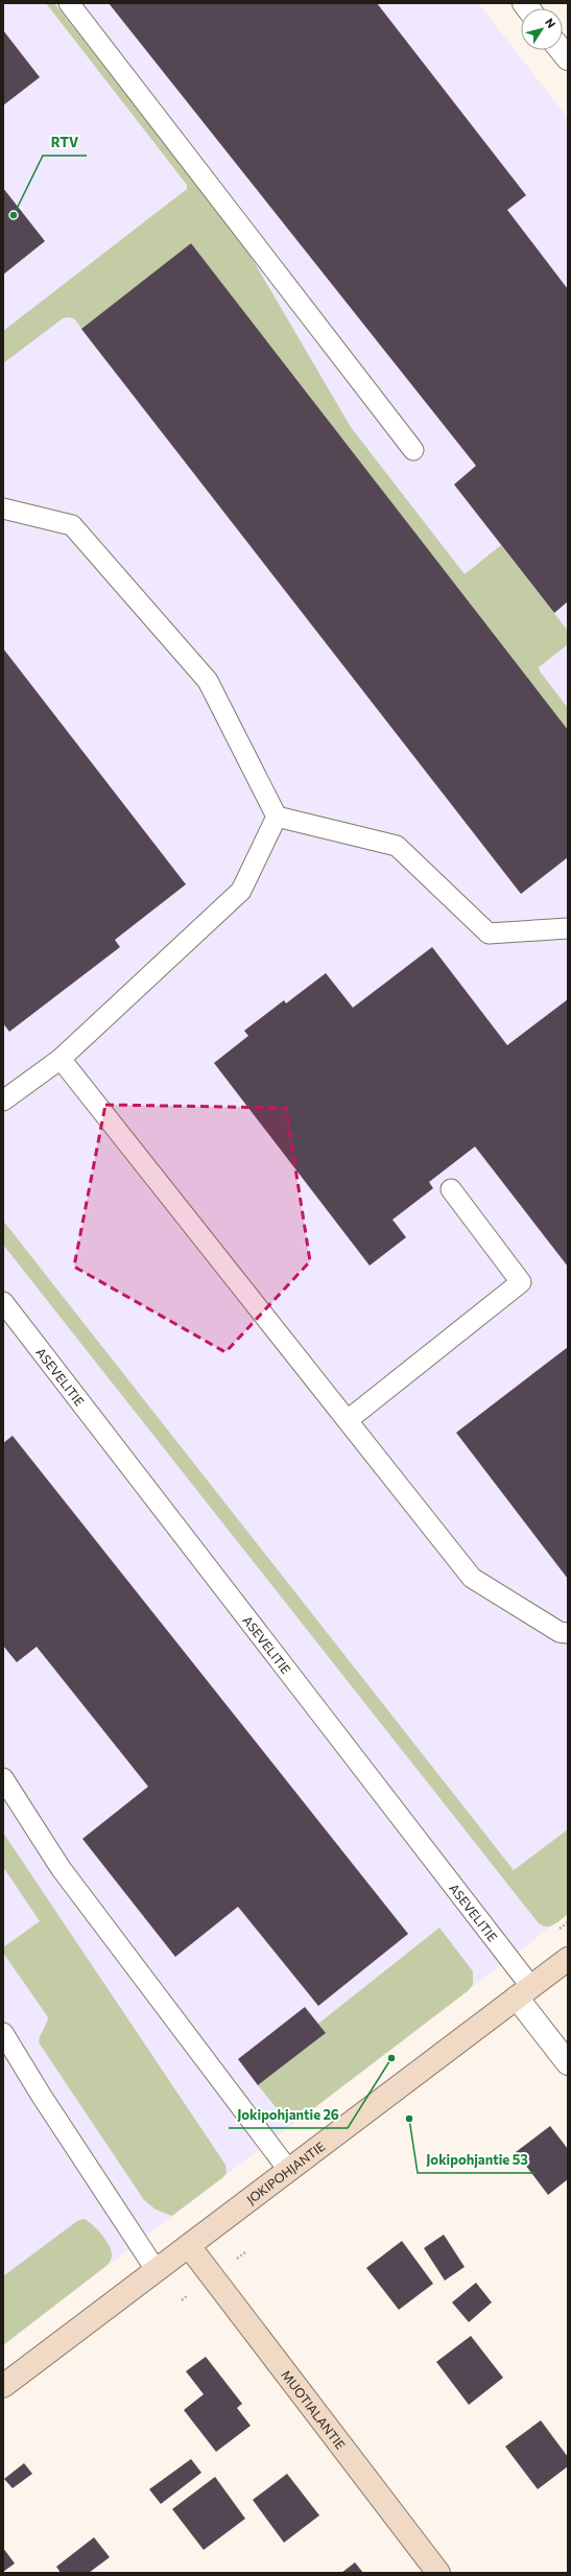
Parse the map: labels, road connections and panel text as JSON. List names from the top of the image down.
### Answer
{
  "streets": {
    "main road": ["JOKIPOHJANTIE", "MUOTIALANTIE"],
    "street": ["ASEVELITIE"]
  },
  "crossings": [
    ["ASEVELITIE", "JOKIPOHJANTIE"],
    ["JOKIPOHJANTIE", "MUOTIALANTIE"]
  ],
  "places": ["RTV", "Jokipohjantie 26", "Jokipohjantie 53"],
  "north": "top right"
}
